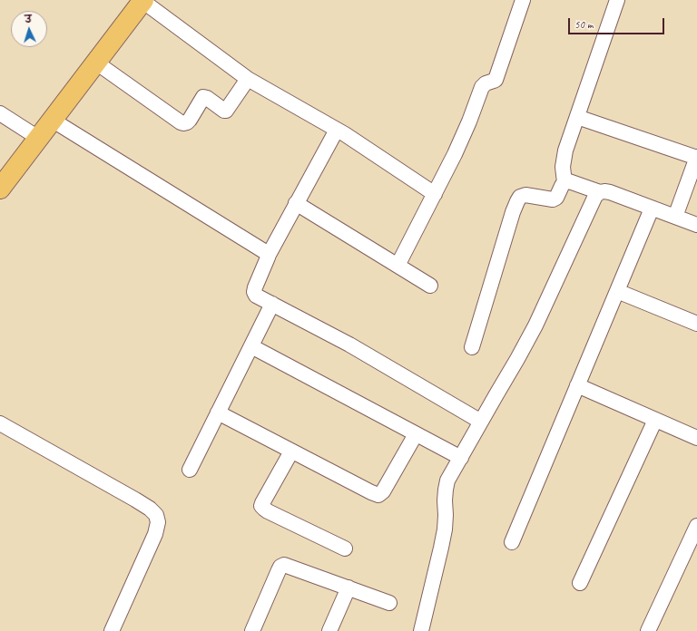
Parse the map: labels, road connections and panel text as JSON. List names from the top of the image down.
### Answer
{
  "scale_bar": "50 m",
  "north": "top"
}
